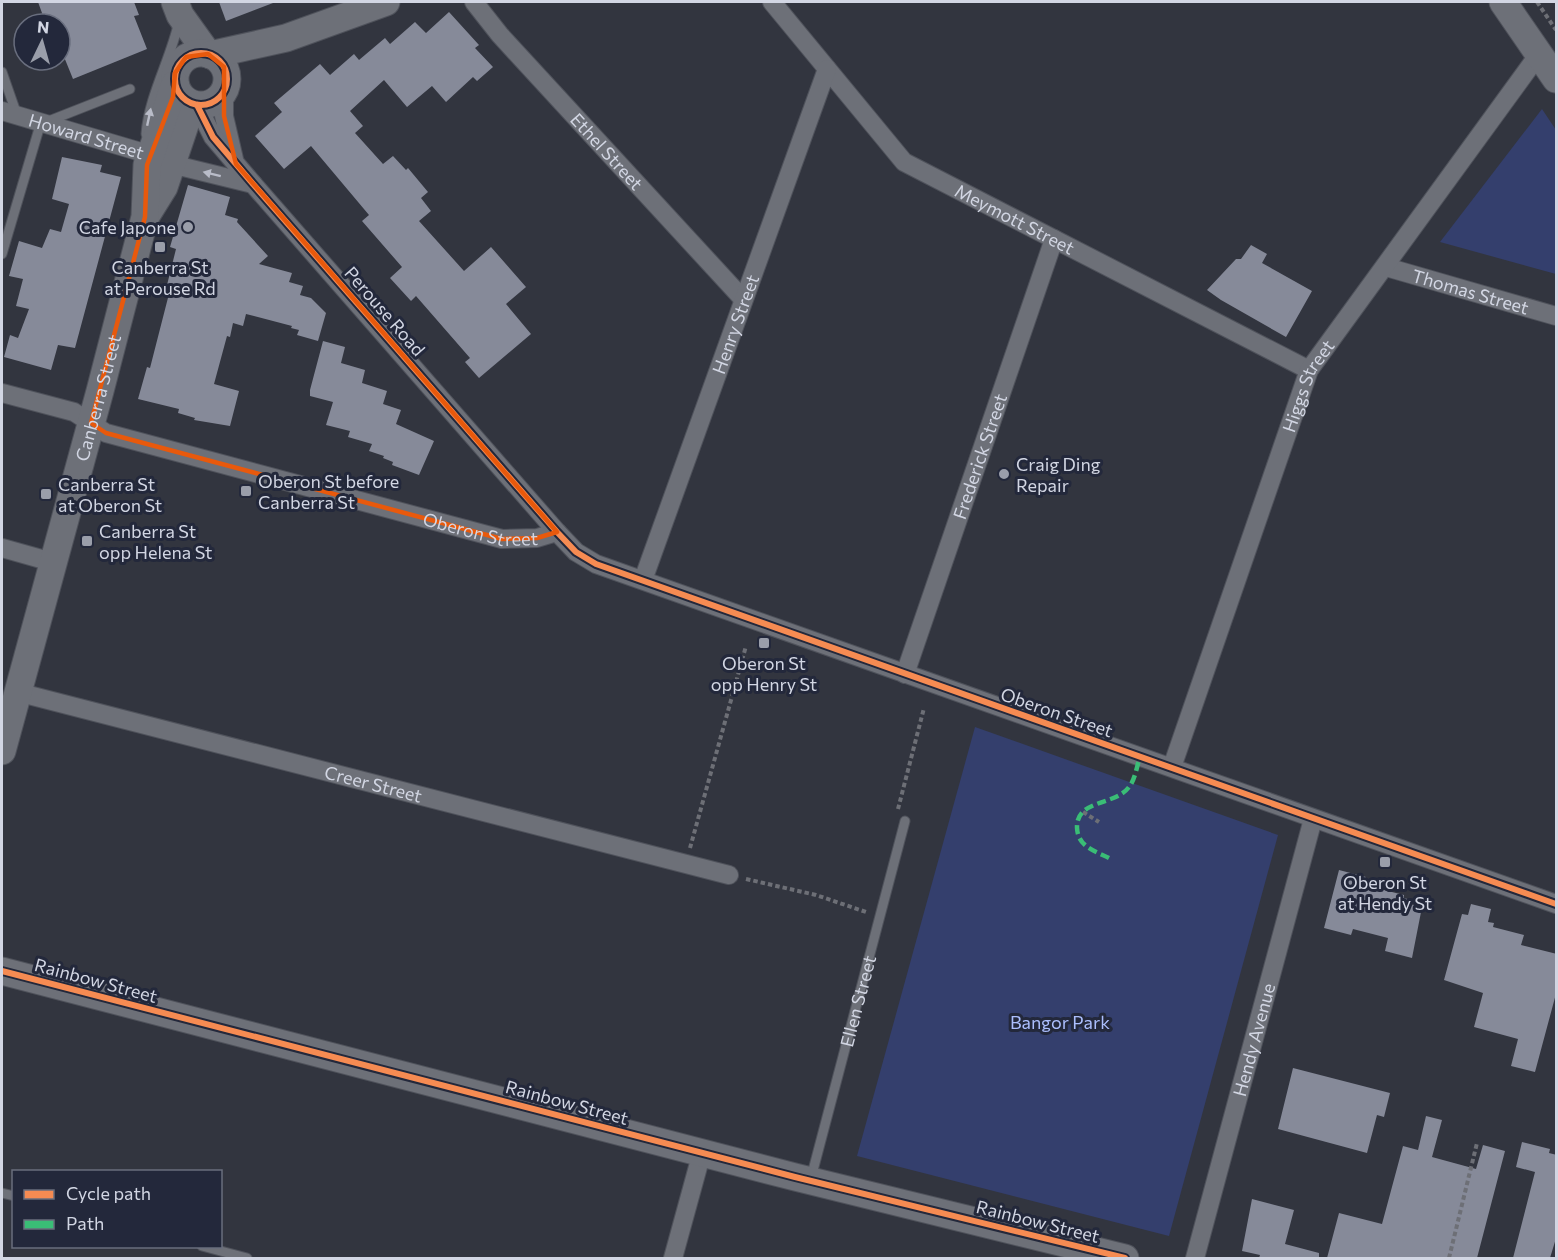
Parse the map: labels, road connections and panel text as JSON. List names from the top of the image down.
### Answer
{
  "streets": {
    "street": [
      "Howard Street",
      "Ethel Street",
      "Meymott Street",
      "Thomas Street",
      "Perouse Road",
      "Henry Street",
      "Higgs Street",
      "Canberra Street",
      "Frederick Street",
      "Oberon Street",
      "Creer Street",
      "Rainbow Street",
      "Hendy Avenue"
    ],
    "lane": ["Ellen Street"]
  },
  "crossings": [
    ["Howard Street", "Canberra Street"],
    ["Ethel Street", "Henry Street"],
    ["Meymott Street", "Henry Street"],
    ["Meymott Street", "Higgs Street"],
    ["Meymott Street", "Frederick Street"],
    ["Thomas Street", "Higgs Street"],
    ["Perouse Road", "Canberra Street"],
    ["Perouse Road", "Oberon Street"],
    ["Henry Street", "Oberon Street"],
    ["Higgs Street", "Oberon Street"],
    ["Canberra Street", "Oberon Street"],
    ["Canberra Street", "Creer Street"],
    ["Frederick Street", "Oberon Street"],
    ["Oberon Street", "Hendy Avenue"],
    ["Rainbow Street", "Ellen Street"]
  ],
  "parks": ["Bangor Park"],
  "places": {
    "other": ["Cafe Japone", "Craig Ding Repair"],
    "transit": [
      "Canberra St at Perouse Rd",
      "Oberon St before Canberra St",
      "Canberra St at Oberon St",
      "Canberra St opp Helena St",
      "Oberon St opp Henry St",
      "Oberon St at Hendy St"
    ]
  },
  "legend": ["Cycle path", "Path"],
  "north": "top"
}
